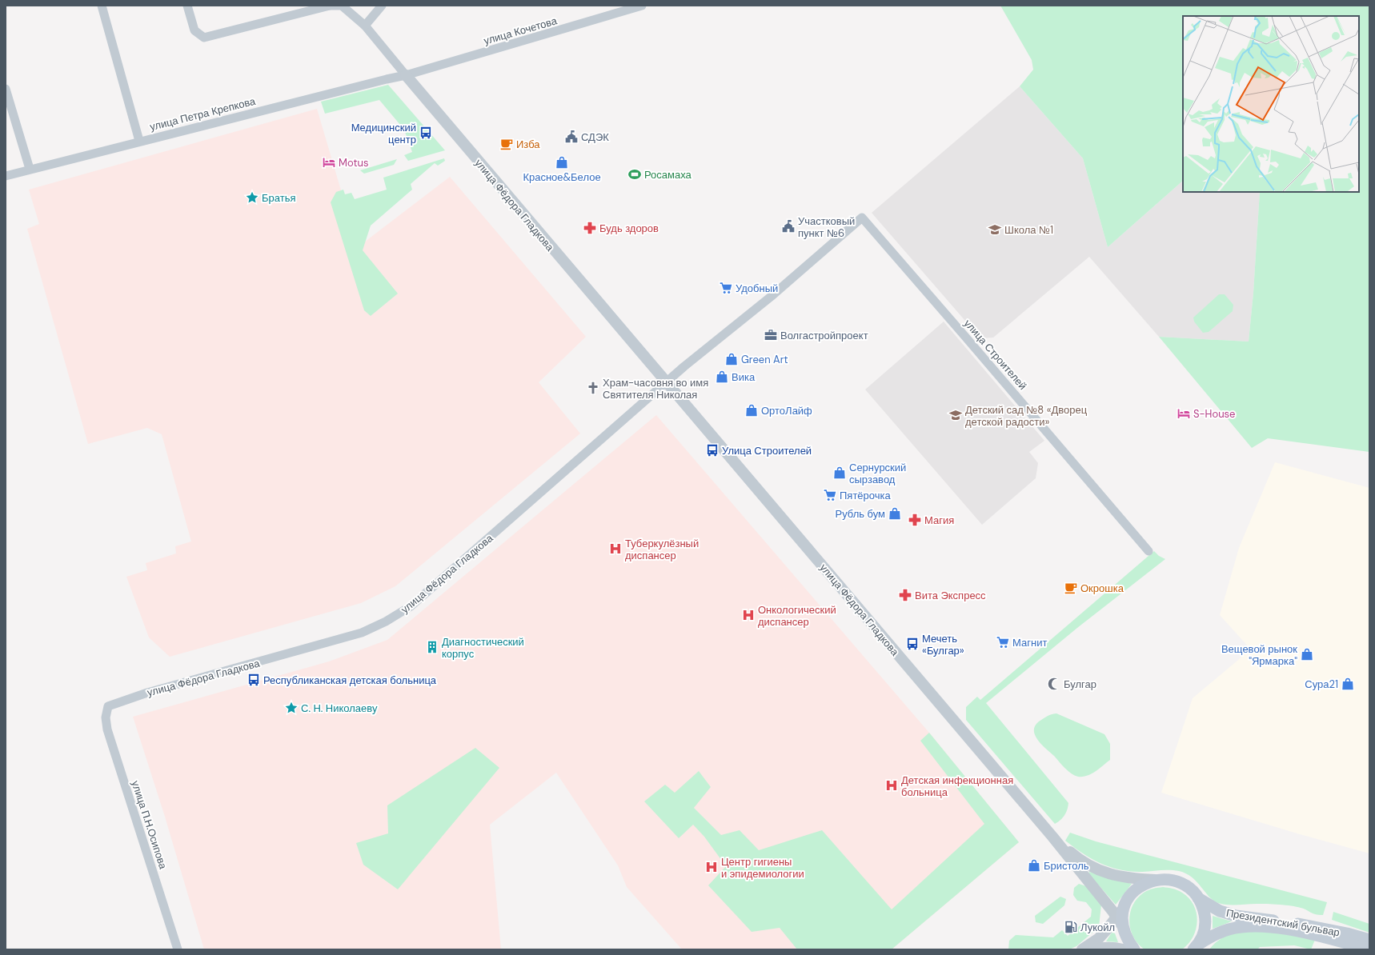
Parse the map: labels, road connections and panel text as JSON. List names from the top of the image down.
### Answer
{
  "streets": {
    "main road": ["Президентский бульвар"],
    "street": [
      "улица Кочетова",
      "улица Петра Крепкова",
      "улица Фёдора Гладкова",
      "улица Строителей",
      "улица П.Н.Осипова"
    ]
  },
  "crossings": [
    ["улица Кочетова", "улица Петра Крепкова"],
    ["улица Кочетова", "улица Фёдора Гладкова"],
    ["улица Петра Крепкова", "улица Фёдора Гладкова"],
    ["улица Фёдора Гладкова", "улица Строителей"],
    ["улица Фёдора Гладкова", "улица П.Н.Осипова"]
  ],
  "places": {
    "bus stop": [
      "Медицинский центр",
      "Улица Строителей",
      "Мечеть «Булгар»",
      "Республиканская детская больница"
    ],
    "public building": ["СДЭК", "Участковый пункт №6"],
    "cafe": ["Изба", "Окрошка"],
    "hotel": ["Motus", "S-House"],
    "shop": [
      "Красное&Белое",
      "Green Art",
      "Вика",
      "ОртоЛайф",
      "Сернурский сырзавод",
      "Рубль бум",
      "Вещевой рынок \"Ярмарка\"",
      "Сура21",
      "Бристоль"
    ],
    "sports": ["Росамаха"],
    "place": ["Братья", "С. Н. Николаеву"],
    "pharmacy": ["Будь здоров", "Магия", "Вита Экспресс"],
    "school or university": ["Школа №1", "Детский сад №8 «Дворец детской радости»"],
    "supermarket": ["Удобный", "Пятёрочка", "Магнит"],
    "office": ["Волгастройпроект"],
    "church": ["Храм-часовня во имя Святителя Николая"],
    "hospital": [
      "Туберкулёзный диспансер",
      "Онкологический диспансер",
      "Детская инфекционная больница",
      "Центр гигиены и эпидемиологии"
    ],
    "building": ["Диагностический корпус"],
    "mosque": ["Булгар"],
    "fuel station": ["Лукойл"]
  }
}
